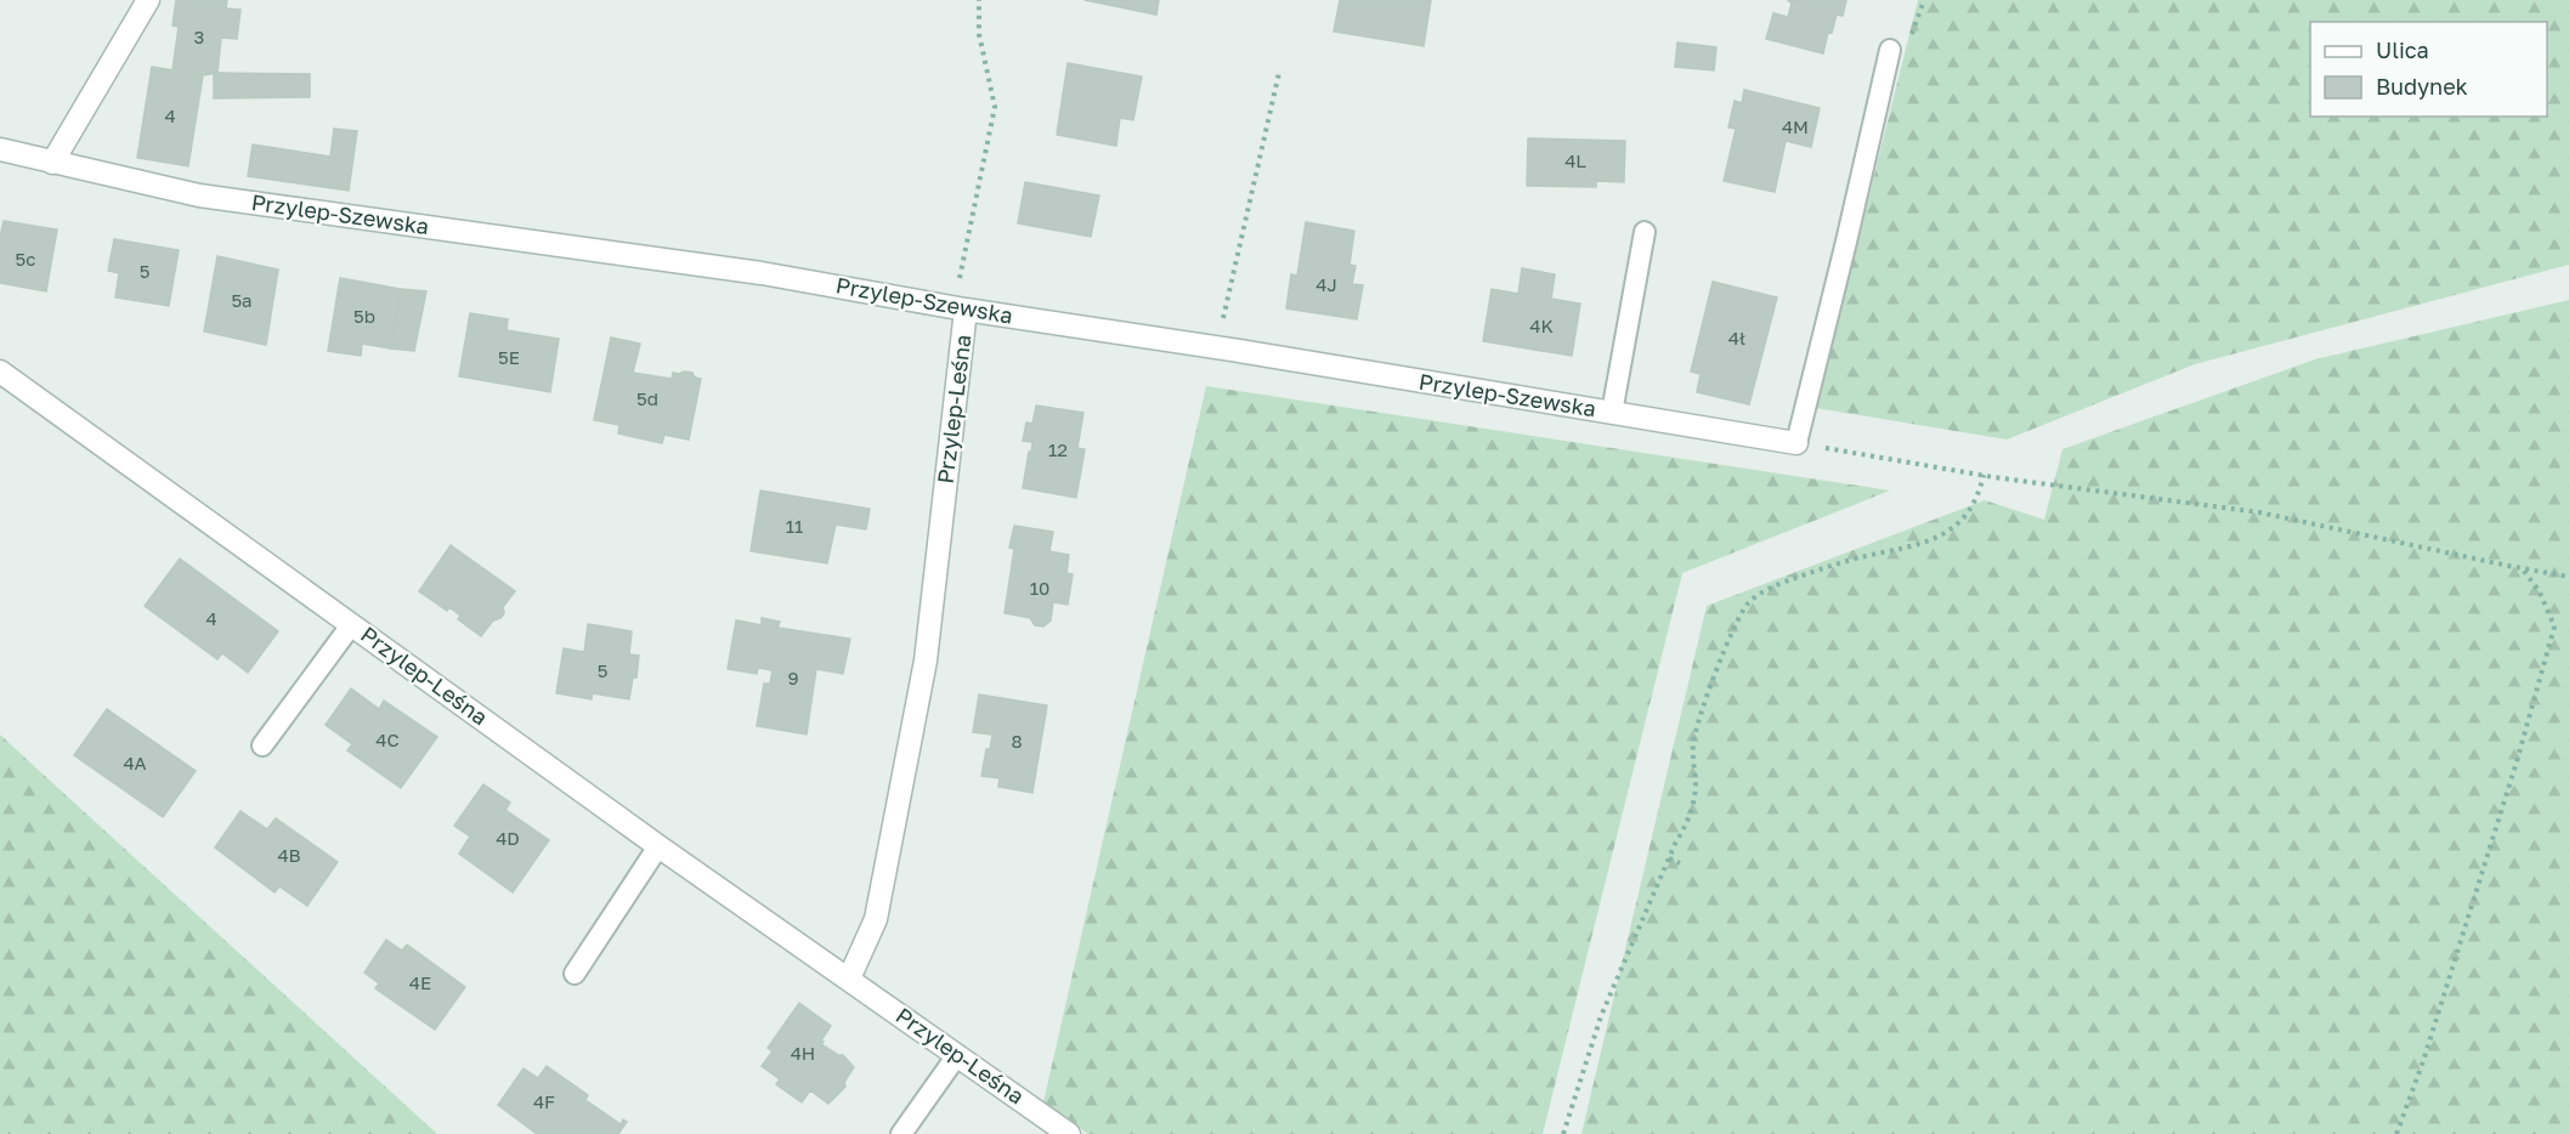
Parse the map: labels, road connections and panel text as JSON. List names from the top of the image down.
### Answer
{
  "streets": {
    "street": ["Przylep-Szewska", "Przylep-Leśna"]
  },
  "crossings": [
    ["Przylep-Szewska", "Przylep-Leśna"]
  ],
  "house_numbers": [
    "3",
    "4",
    "4M",
    "4L",
    "5c",
    "5",
    "4J",
    "5a",
    "5b",
    "4K",
    "4ł",
    "5E",
    "5d",
    "12",
    "11",
    "10",
    "4",
    "5",
    "9",
    "4C",
    "8",
    "4A",
    "4D",
    "4B",
    "4E",
    "4H",
    "4F"
  ],
  "legend": ["Ulica", "Budynek"]
}
